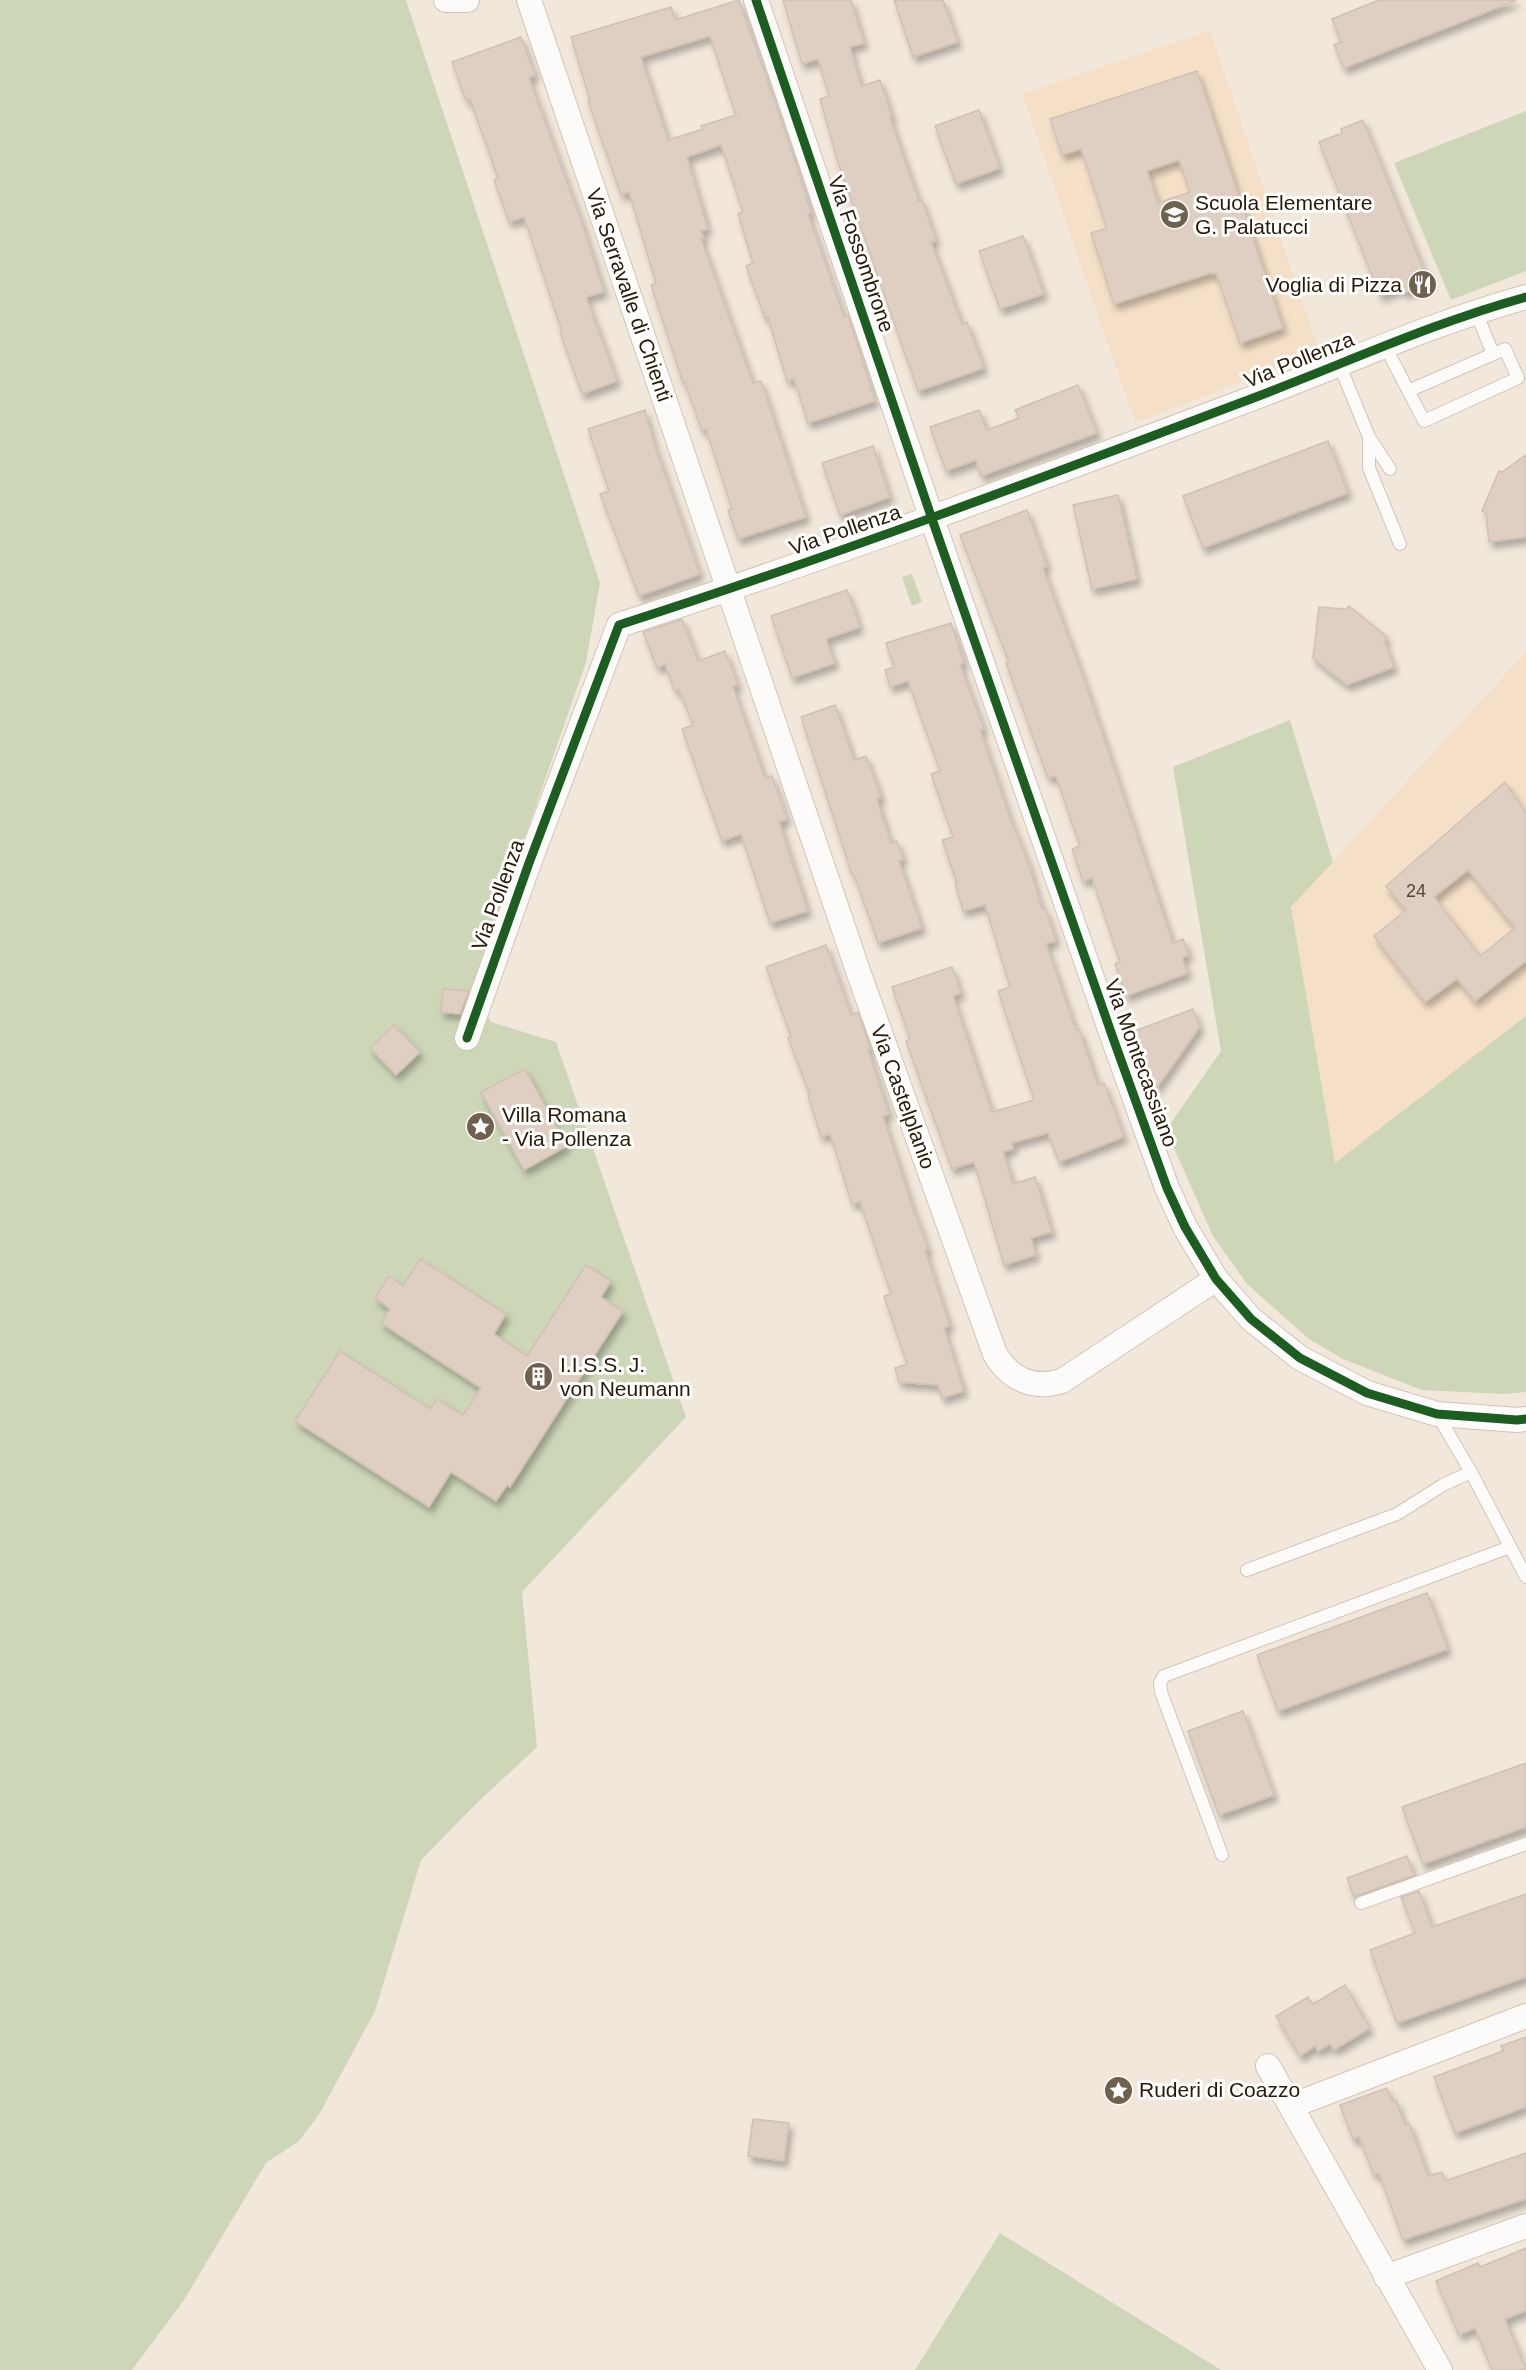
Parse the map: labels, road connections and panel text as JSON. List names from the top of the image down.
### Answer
{
  "streets": {
    "street": [
      "Via Fossombrone",
      "Via Serravalle di Chienti",
      "Via Pollenza",
      "Via Montecassiano",
      "Via Castelplanio"
    ]
  },
  "crossings": [
    ["Via Fossombrone", "Via Pollenza"],
    ["Via Fossombrone", "Via Montecassiano"],
    ["Via Serravalle di Chienti", "Via Pollenza"],
    ["Via Serravalle di Chienti", "Via Castelplanio"],
    ["Via Pollenza", "Via Montecassiano"],
    ["Via Pollenza", "Via Castelplanio"],
    ["Via Montecassiano", "Via Castelplanio"]
  ],
  "places": {
    "school or university": ["Scuola Elementare G. Palatucci"],
    "restaurant": ["Voglia di Pizza"],
    "place": ["Villa Romana - Via Pollenza", "Ruderi di Coazzo"],
    "building": ["I.I.S.S. J. von Neumann"]
  },
  "house_numbers": ["24"]
}
